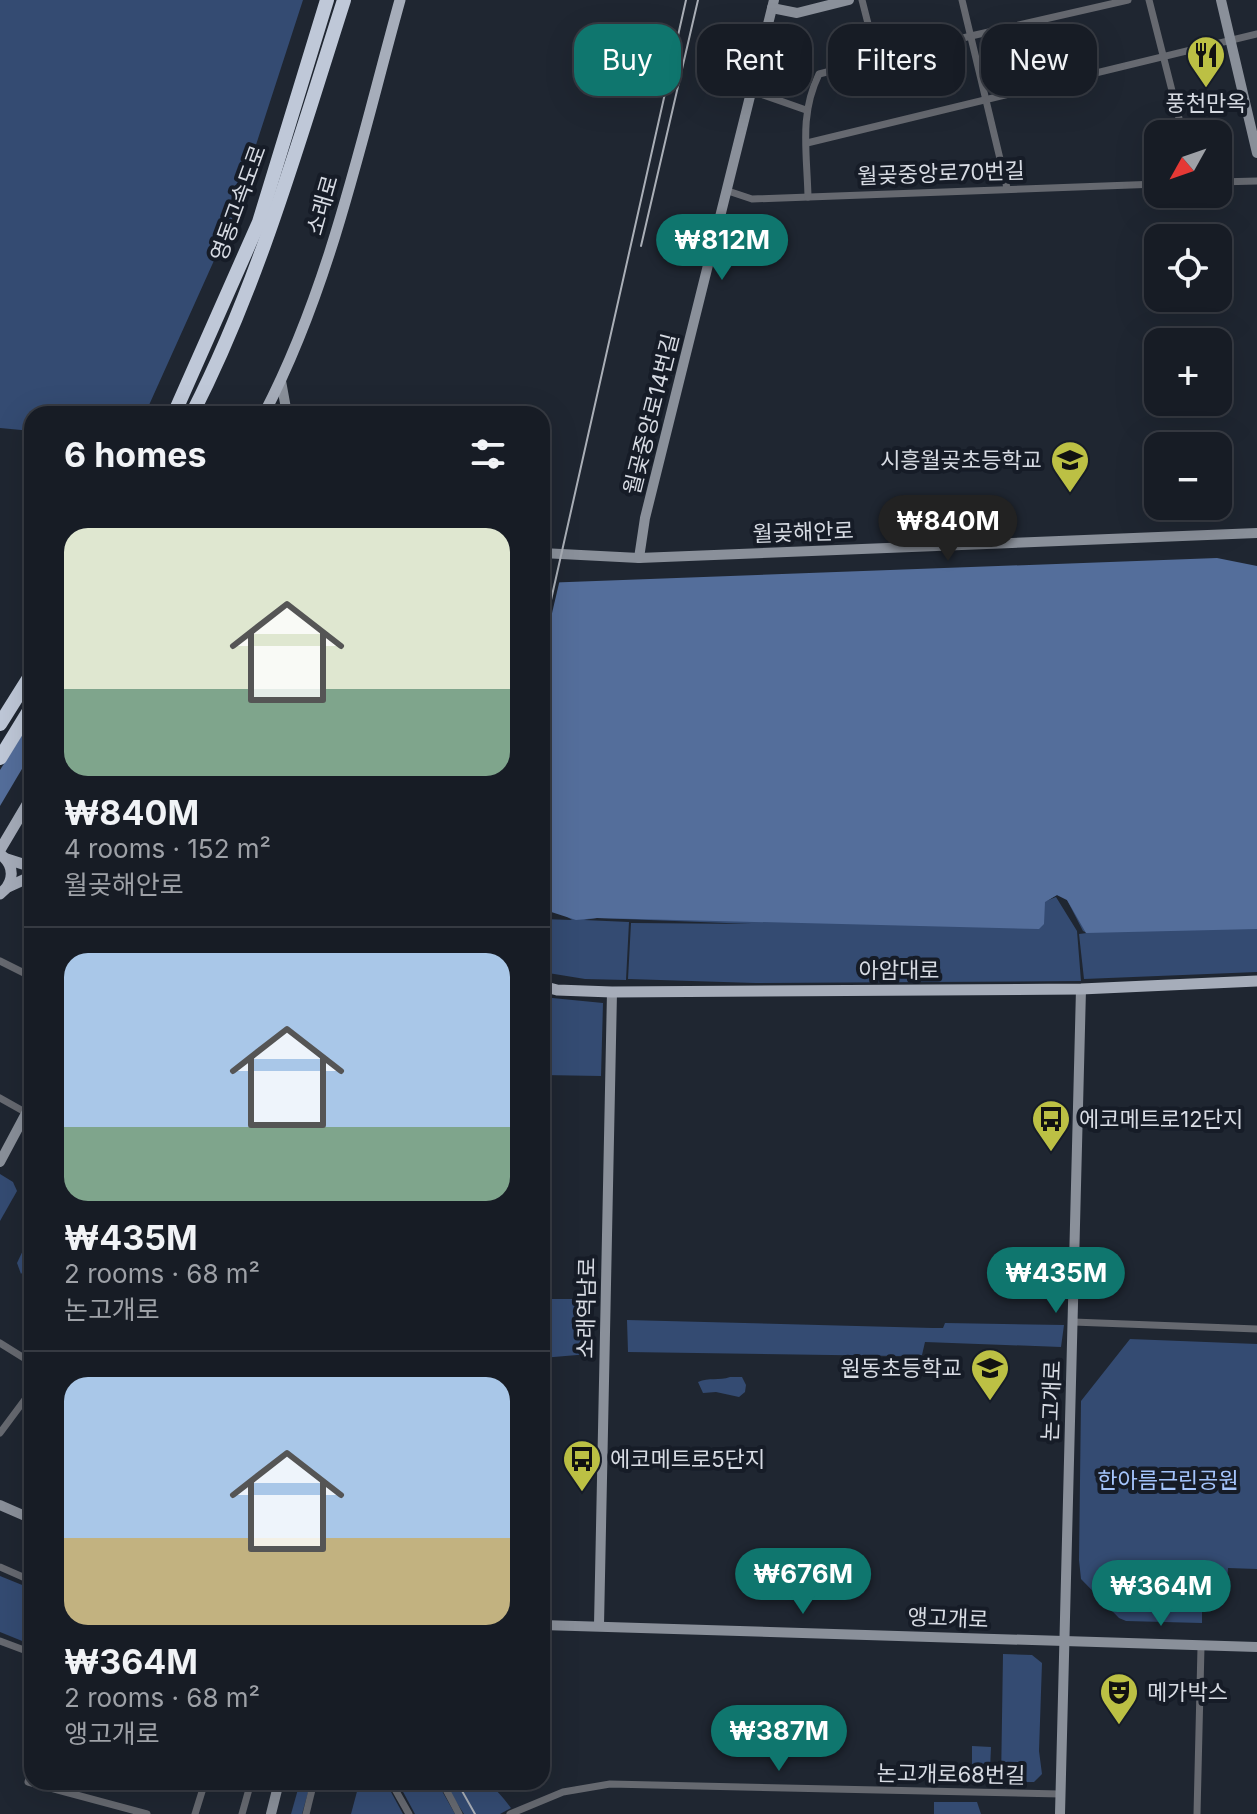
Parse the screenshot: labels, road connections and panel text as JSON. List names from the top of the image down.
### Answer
{
  "streets": {
    "highway": ["영동고속도로"],
    "main road": ["소래로", "아암대로"],
    "street": [
      "월곶중앙로70번길",
      "월곶중앙로14번길",
      "월곶해안로",
      "소래역남로",
      "논고개로",
      "앵고개로",
      "논고개로68번길"
    ]
  },
  "crossings": [
    ["월곶중앙로70번길", "월곶중앙로14번길"],
    ["월곶중앙로14번길", "월곶해안로"],
    ["아암대로", "소래역남로"],
    ["아암대로", "논고개로"],
    ["소래역남로", "앵고개로"],
    ["논고개로", "앵고개로"],
    ["논고개로", "논고개로68번길"]
  ],
  "parks": ["한아름근린공원"],
  "places": {
    "restaurant": ["풍천만옥"],
    "school or university": ["시흥월곶초등학교", "원동초등학교"],
    "bus stop": ["에코메트로12단지", "에코메트로5단지"],
    "theatre": ["메가박스"]
  },
  "north": "bottom left",
  "page": {
    "chip": [
      "Buy",
      "Rent",
      "Filters",
      "New"
    ],
    "map_buttons": ["+", "−"],
    "price": [
      "₩812M",
      "₩840M",
      "₩435M",
      "₩676M",
      "₩364M",
      "₩387M"
    ],
    "heading": "6 homes",
    "list": [
      {
        "name": "₩840M",
        "note": "4 rooms · 152 m² · 월곶해안로"
      },
      {
        "name": "₩435M",
        "note": "2 rooms · 68 m² · 논고개로"
      },
      {
        "name": "₩364M",
        "note": "2 rooms · 68 m² · 앵고개로"
      }
    ]
  }
}
